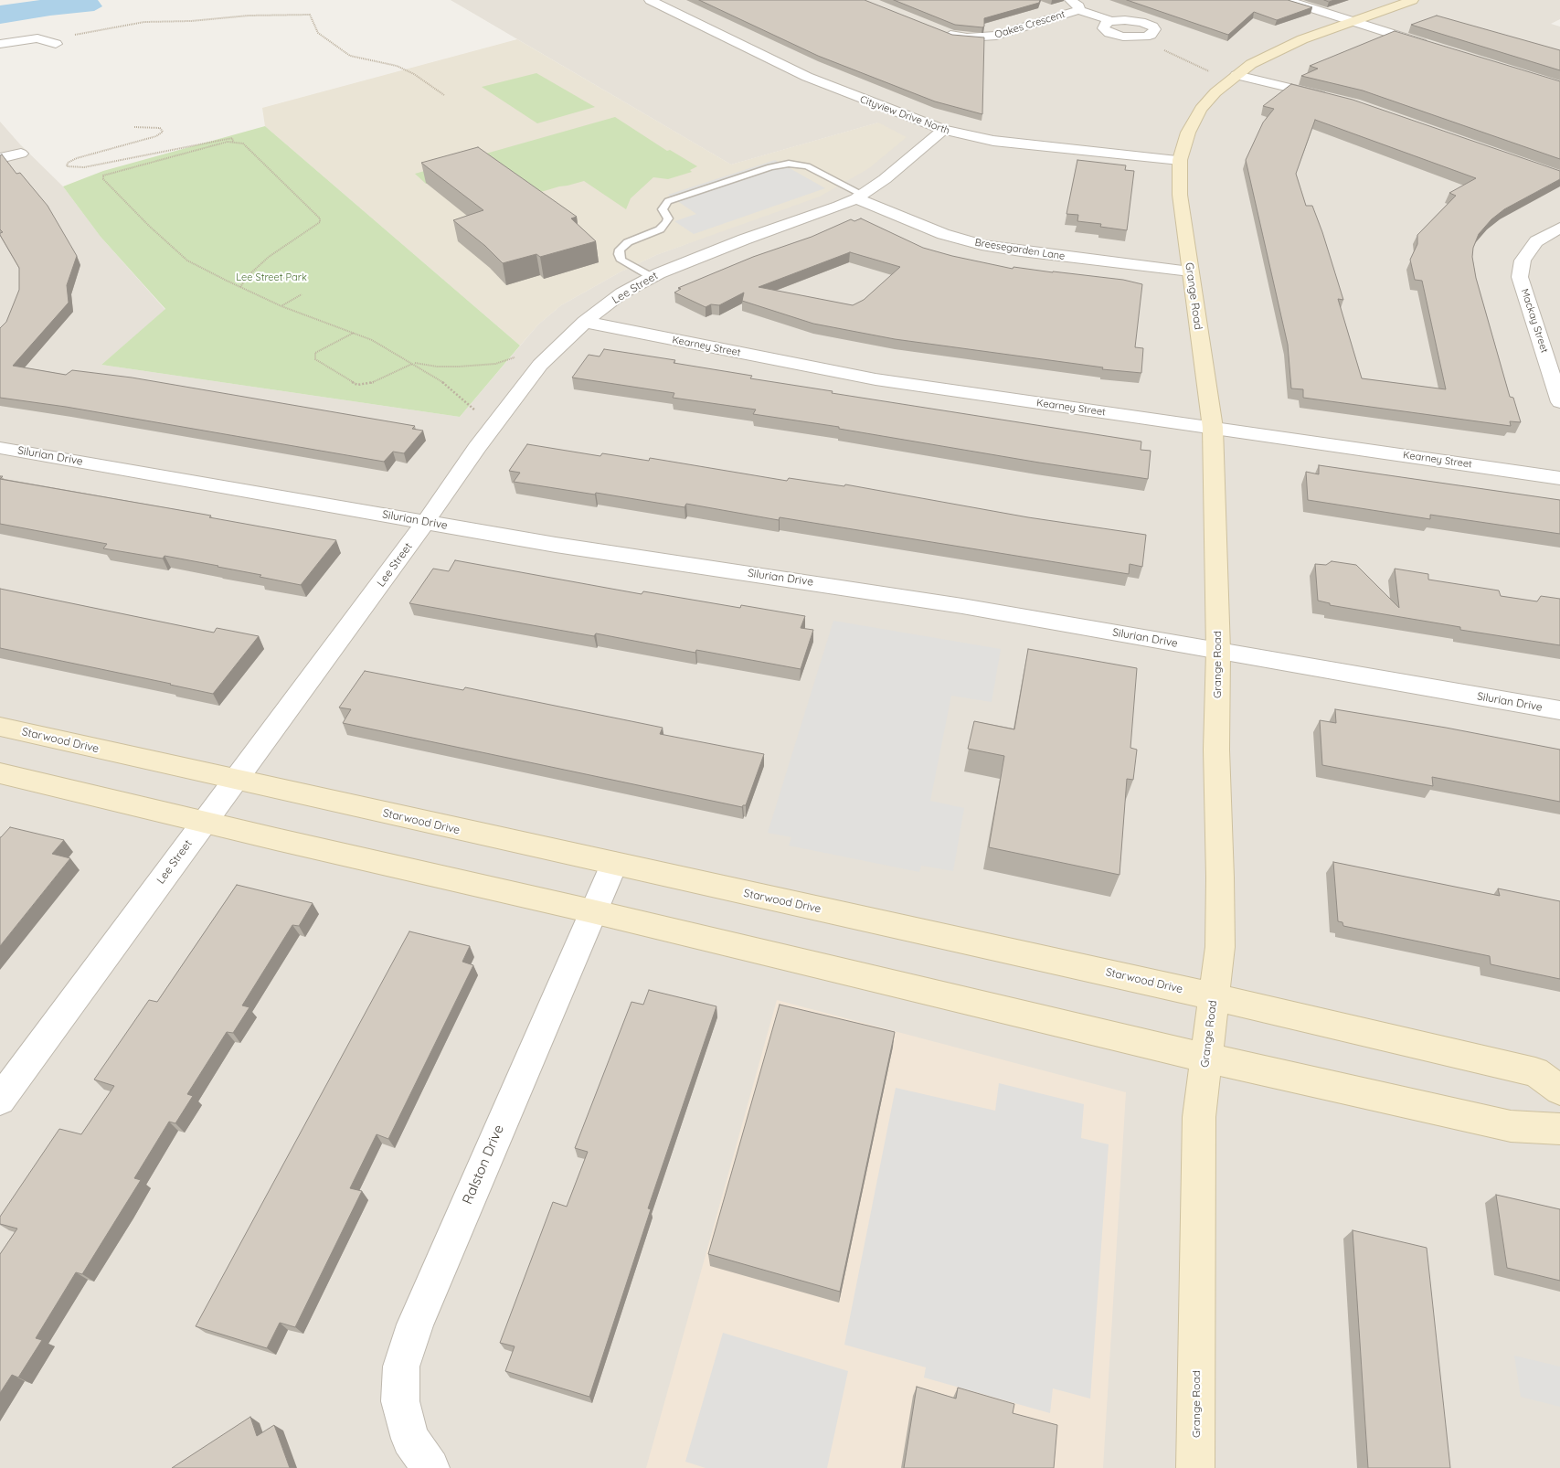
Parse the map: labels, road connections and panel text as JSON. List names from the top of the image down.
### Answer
{
  "streets": {
    "main road": ["Grange Road", "Starwood Drive"],
    "street": [
      "Oakes Crescent",
      "Cityview Drive North",
      "Breesegarden Lane",
      "Lee Street",
      "Mackay Street",
      "Kearney Street",
      "Silurian Drive",
      "Ralston Drive"
    ]
  },
  "crossings": [
    ["Cityview Drive North", "Lee Street"],
    ["Cityview Drive North", "Grange Road"],
    ["Breesegarden Lane", "Lee Street"],
    ["Breesegarden Lane", "Grange Road"],
    ["Lee Street", "Kearney Street"],
    ["Lee Street", "Silurian Drive"],
    ["Lee Street", "Starwood Drive"],
    ["Grange Road", "Kearney Street"],
    ["Grange Road", "Silurian Drive"],
    ["Grange Road", "Starwood Drive"],
    ["Starwood Drive", "Ralston Drive"]
  ],
  "parks": ["Lee Street Park"]
}
